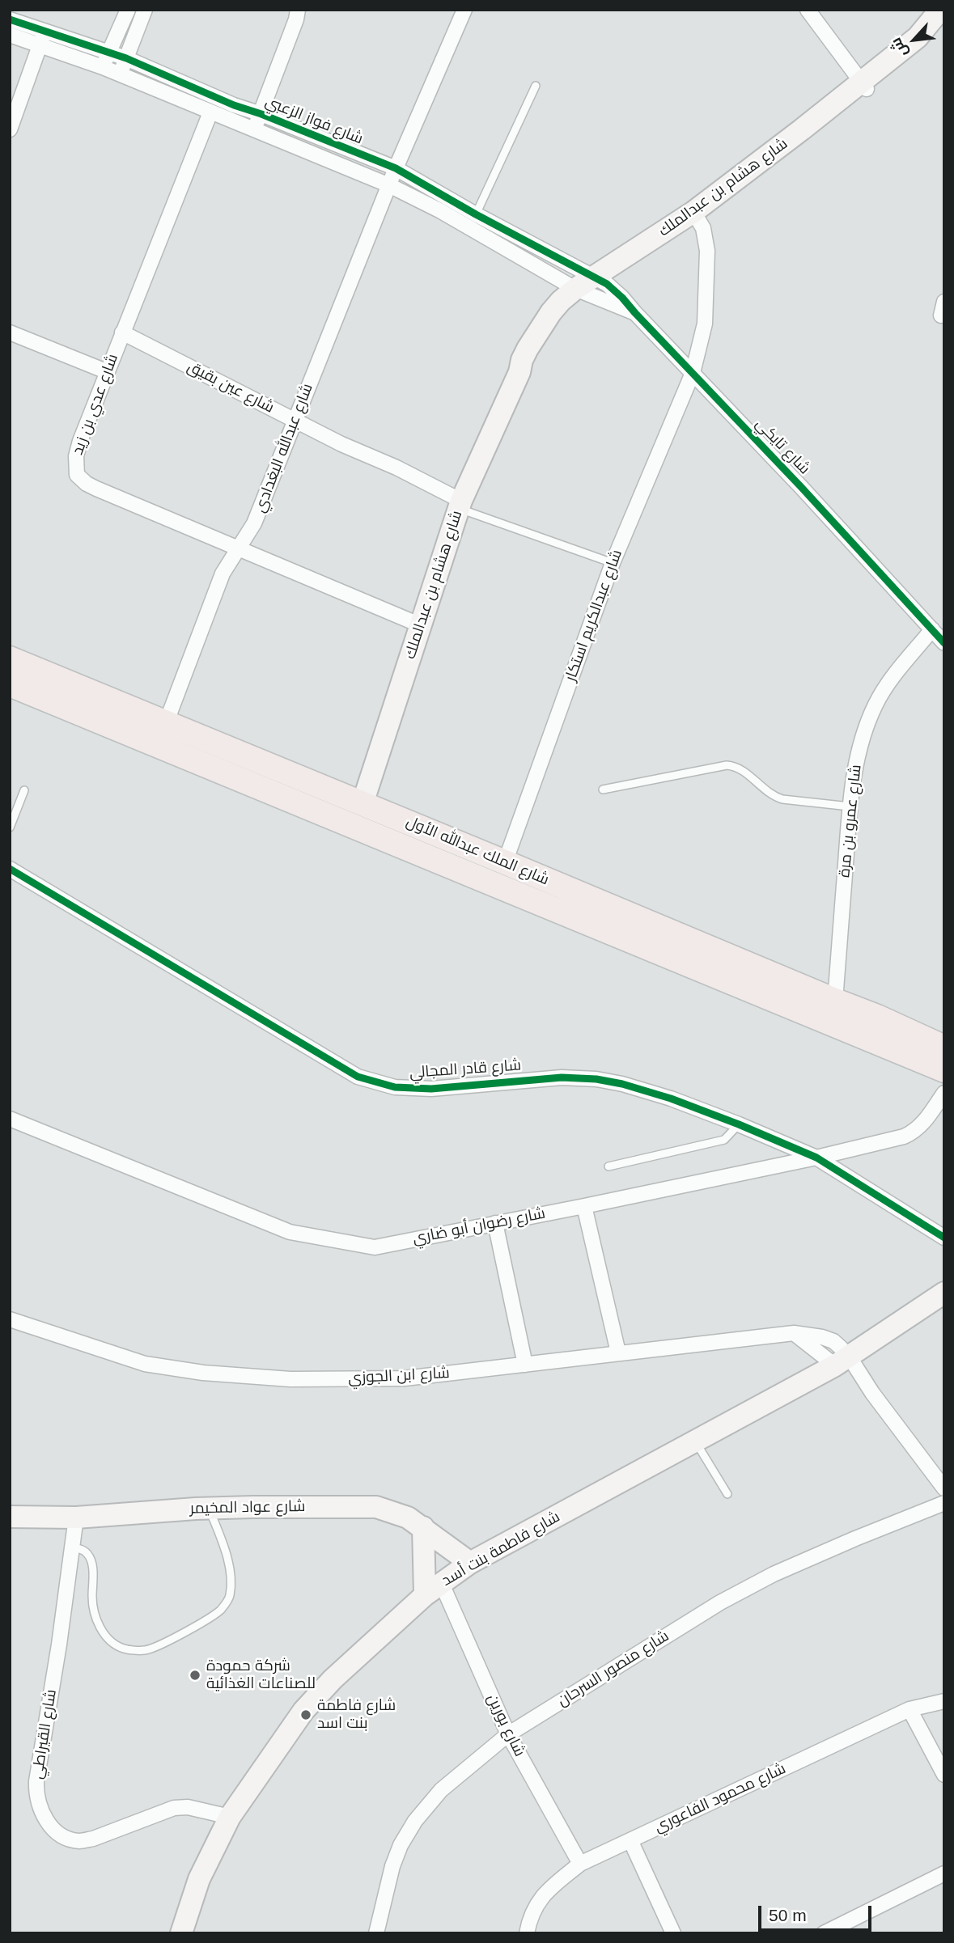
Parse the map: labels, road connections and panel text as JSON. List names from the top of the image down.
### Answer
{
  "streets": {
    "main road": ["شارع الملك عبدالله الأول"],
    "street": [
      "شارع فواز الزعبي",
      "شارع هشام بن عبدالملك",
      "شارع عين بقيق",
      "شارع عدي بن زيد",
      "شارع تايكي",
      "شارع عبدالله البغدادي",
      "شارع عبدالكريم استكار",
      "شارع عمرو بن مرة",
      "شارع قادر المجالي",
      "شارع رضوان أبو ضاري",
      "شارع ابن الجوزي",
      "شارع عواد المخيمر",
      "شارع فاطمة بنت أسد",
      "شارع منصور السرحان",
      "شارع بورين",
      "شارع القيراطي",
      "شارع محمود الفاعوري"
    ]
  },
  "crossings": [
    ["شارع فواز الزعبي", "شارع هشام بن عبدالملك"],
    ["شارع فواز الزعبي", "شارع عدي بن زيد"],
    ["شارع فواز الزعبي", "شارع تايكي"],
    ["شارع فواز الزعبي", "شارع عبدالله البغدادي"],
    ["شارع هشام بن عبدالملك", "شارع عين بقيق"],
    ["شارع هشام بن عبدالملك", "شارع عدي بن زيد"],
    ["شارع هشام بن عبدالملك", "شارع تايكي"],
    ["شارع هشام بن عبدالملك", "شارع عبدالكريم استكار"],
    ["شارع هشام بن عبدالملك", "شارع الملك عبدالله الأول"],
    ["شارع عين بقيق", "شارع عدي بن زيد"],
    ["شارع عين بقيق", "شارع عبدالله البغدادي"],
    ["شارع عدي بن زيد", "شارع عبدالله البغدادي"],
    ["شارع تايكي", "شارع عبدالكريم استكار"],
    ["شارع تايكي", "شارع عمرو بن مرة"],
    ["شارع عبدالله البغدادي", "شارع الملك عبدالله الأول"],
    ["شارع عبدالكريم استكار", "شارع الملك عبدالله الأول"],
    ["شارع عمرو بن مرة", "شارع الملك عبدالله الأول"],
    ["شارع قادر المجالي", "شارع رضوان أبو ضاري"],
    ["شارع ابن الجوزي", "شارع فاطمة بنت أسد"],
    ["شارع عواد المخيمر", "شارع فاطمة بنت أسد"],
    ["شارع عواد المخيمر", "شارع القيراطي"],
    ["شارع فاطمة بنت أسد", "شارع بورين"],
    ["شارع فاطمة بنت أسد", "شارع القيراطي"],
    ["شارع منصور السرحان", "شارع بورين"],
    ["شارع بورين", "شارع محمود الفاعوري"]
  ],
  "places": ["شركة حمودة للصناعات الغذائية", "شارع فاطمة بنت اسد"],
  "scale_bar": "50 m",
  "north": "bottom left"
}
